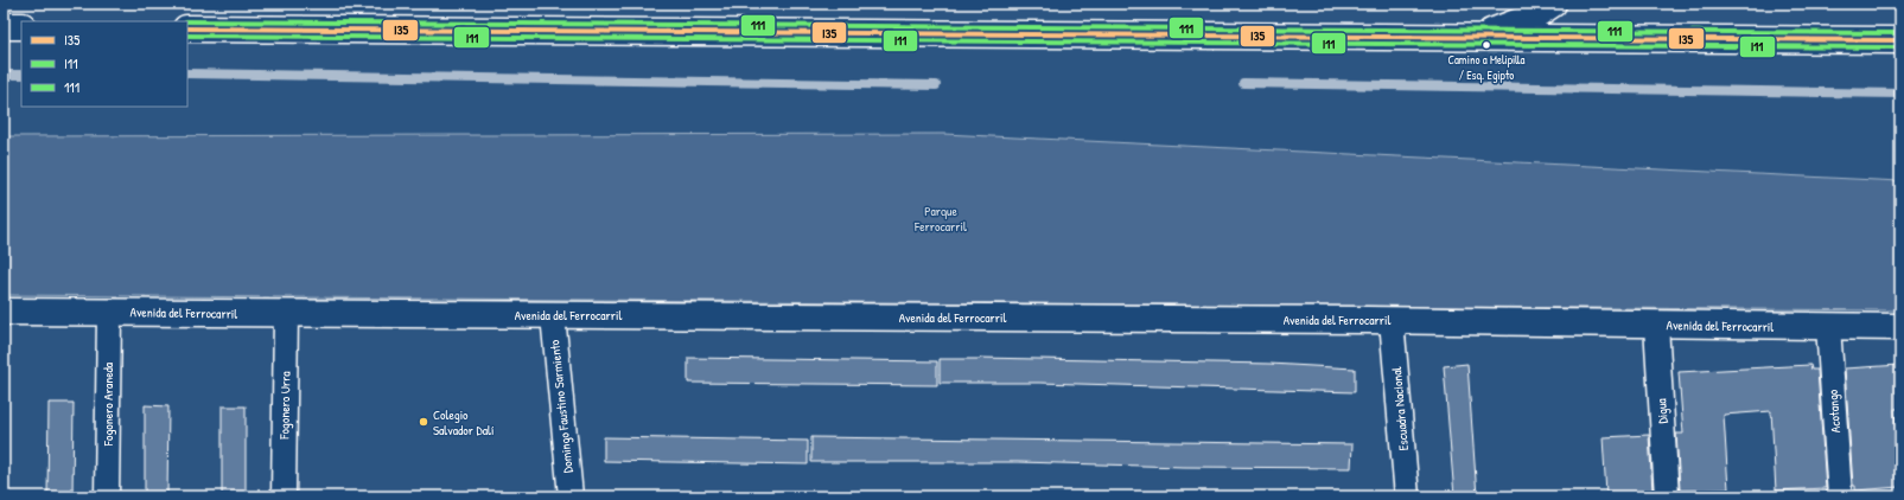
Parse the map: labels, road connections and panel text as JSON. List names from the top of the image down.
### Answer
{
  "streets": {
    "street": [
      "Avenida del Ferrocarril",
      "Fogonero Araneda",
      "Fogonero Urra",
      "Domingo Faustino Sarmiento",
      "Escuadra Nacional",
      "Digua",
      "Acotango"
    ]
  },
  "crossings": [
    ["Avenida del Ferrocarril", "Fogonero Araneda"],
    ["Avenida del Ferrocarril", "Fogonero Urra"],
    ["Avenida del Ferrocarril", "Domingo Faustino Sarmiento"],
    ["Avenida del Ferrocarril", "Escuadra Nacional"],
    ["Avenida del Ferrocarril", "Digua"],
    ["Avenida del Ferrocarril", "Acotango"]
  ],
  "parks": ["Parque Ferrocarril"],
  "places": ["Camino a Melipilla / Esq. Egipto", "Colegio Salvador Dalí"],
  "lines": ["transit line 111", "transit line I35", "transit line I11"],
  "legend": ["I35", "I11", "111"]
}
